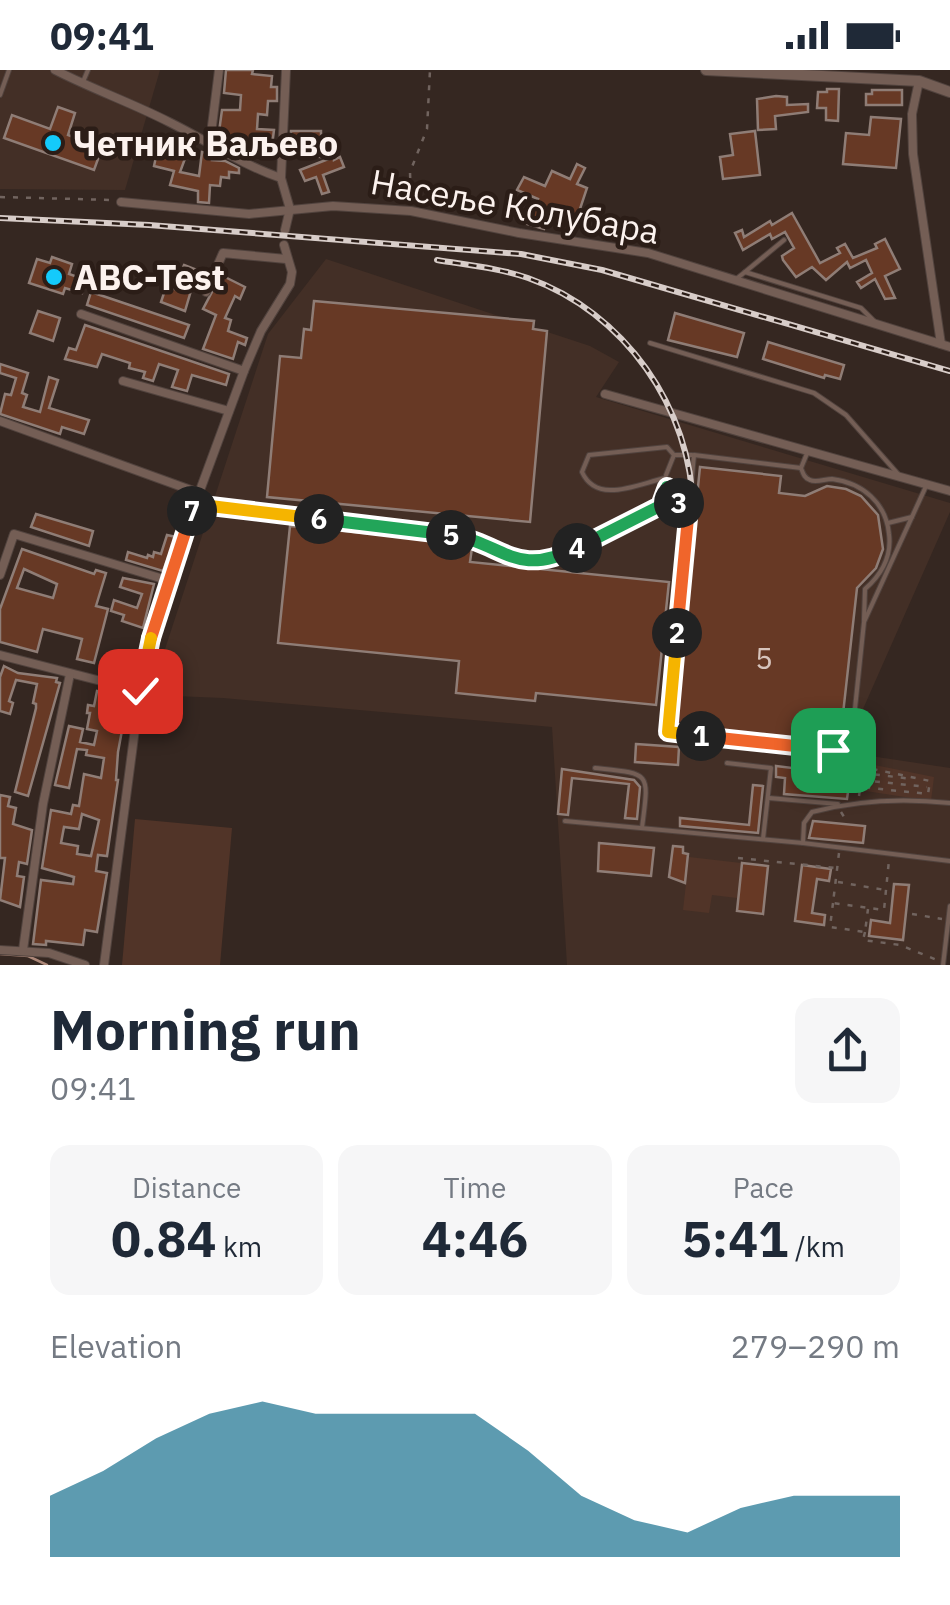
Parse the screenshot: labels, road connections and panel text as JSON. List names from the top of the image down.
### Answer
{
  "streets": {
    "street": ["Насеље Колубара"]
  },
  "places": ["Четник Ваљево", "ABC-Test"],
  "house_numbers": ["5"],
  "page": {
    "status": "09:41",
    "pins": [
      "3",
      "7",
      "6",
      "5",
      "4",
      "2",
      "1"
    ],
    "heading": ["Morning run", "09:41"],
    "stats": [
      ["Distance", "0.84 km"],
      ["Time", "4:46"],
      ["Pace", "5:41 /km"]
    ],
    "chart": ["Elevation", "279–290 m"]
  }
}
